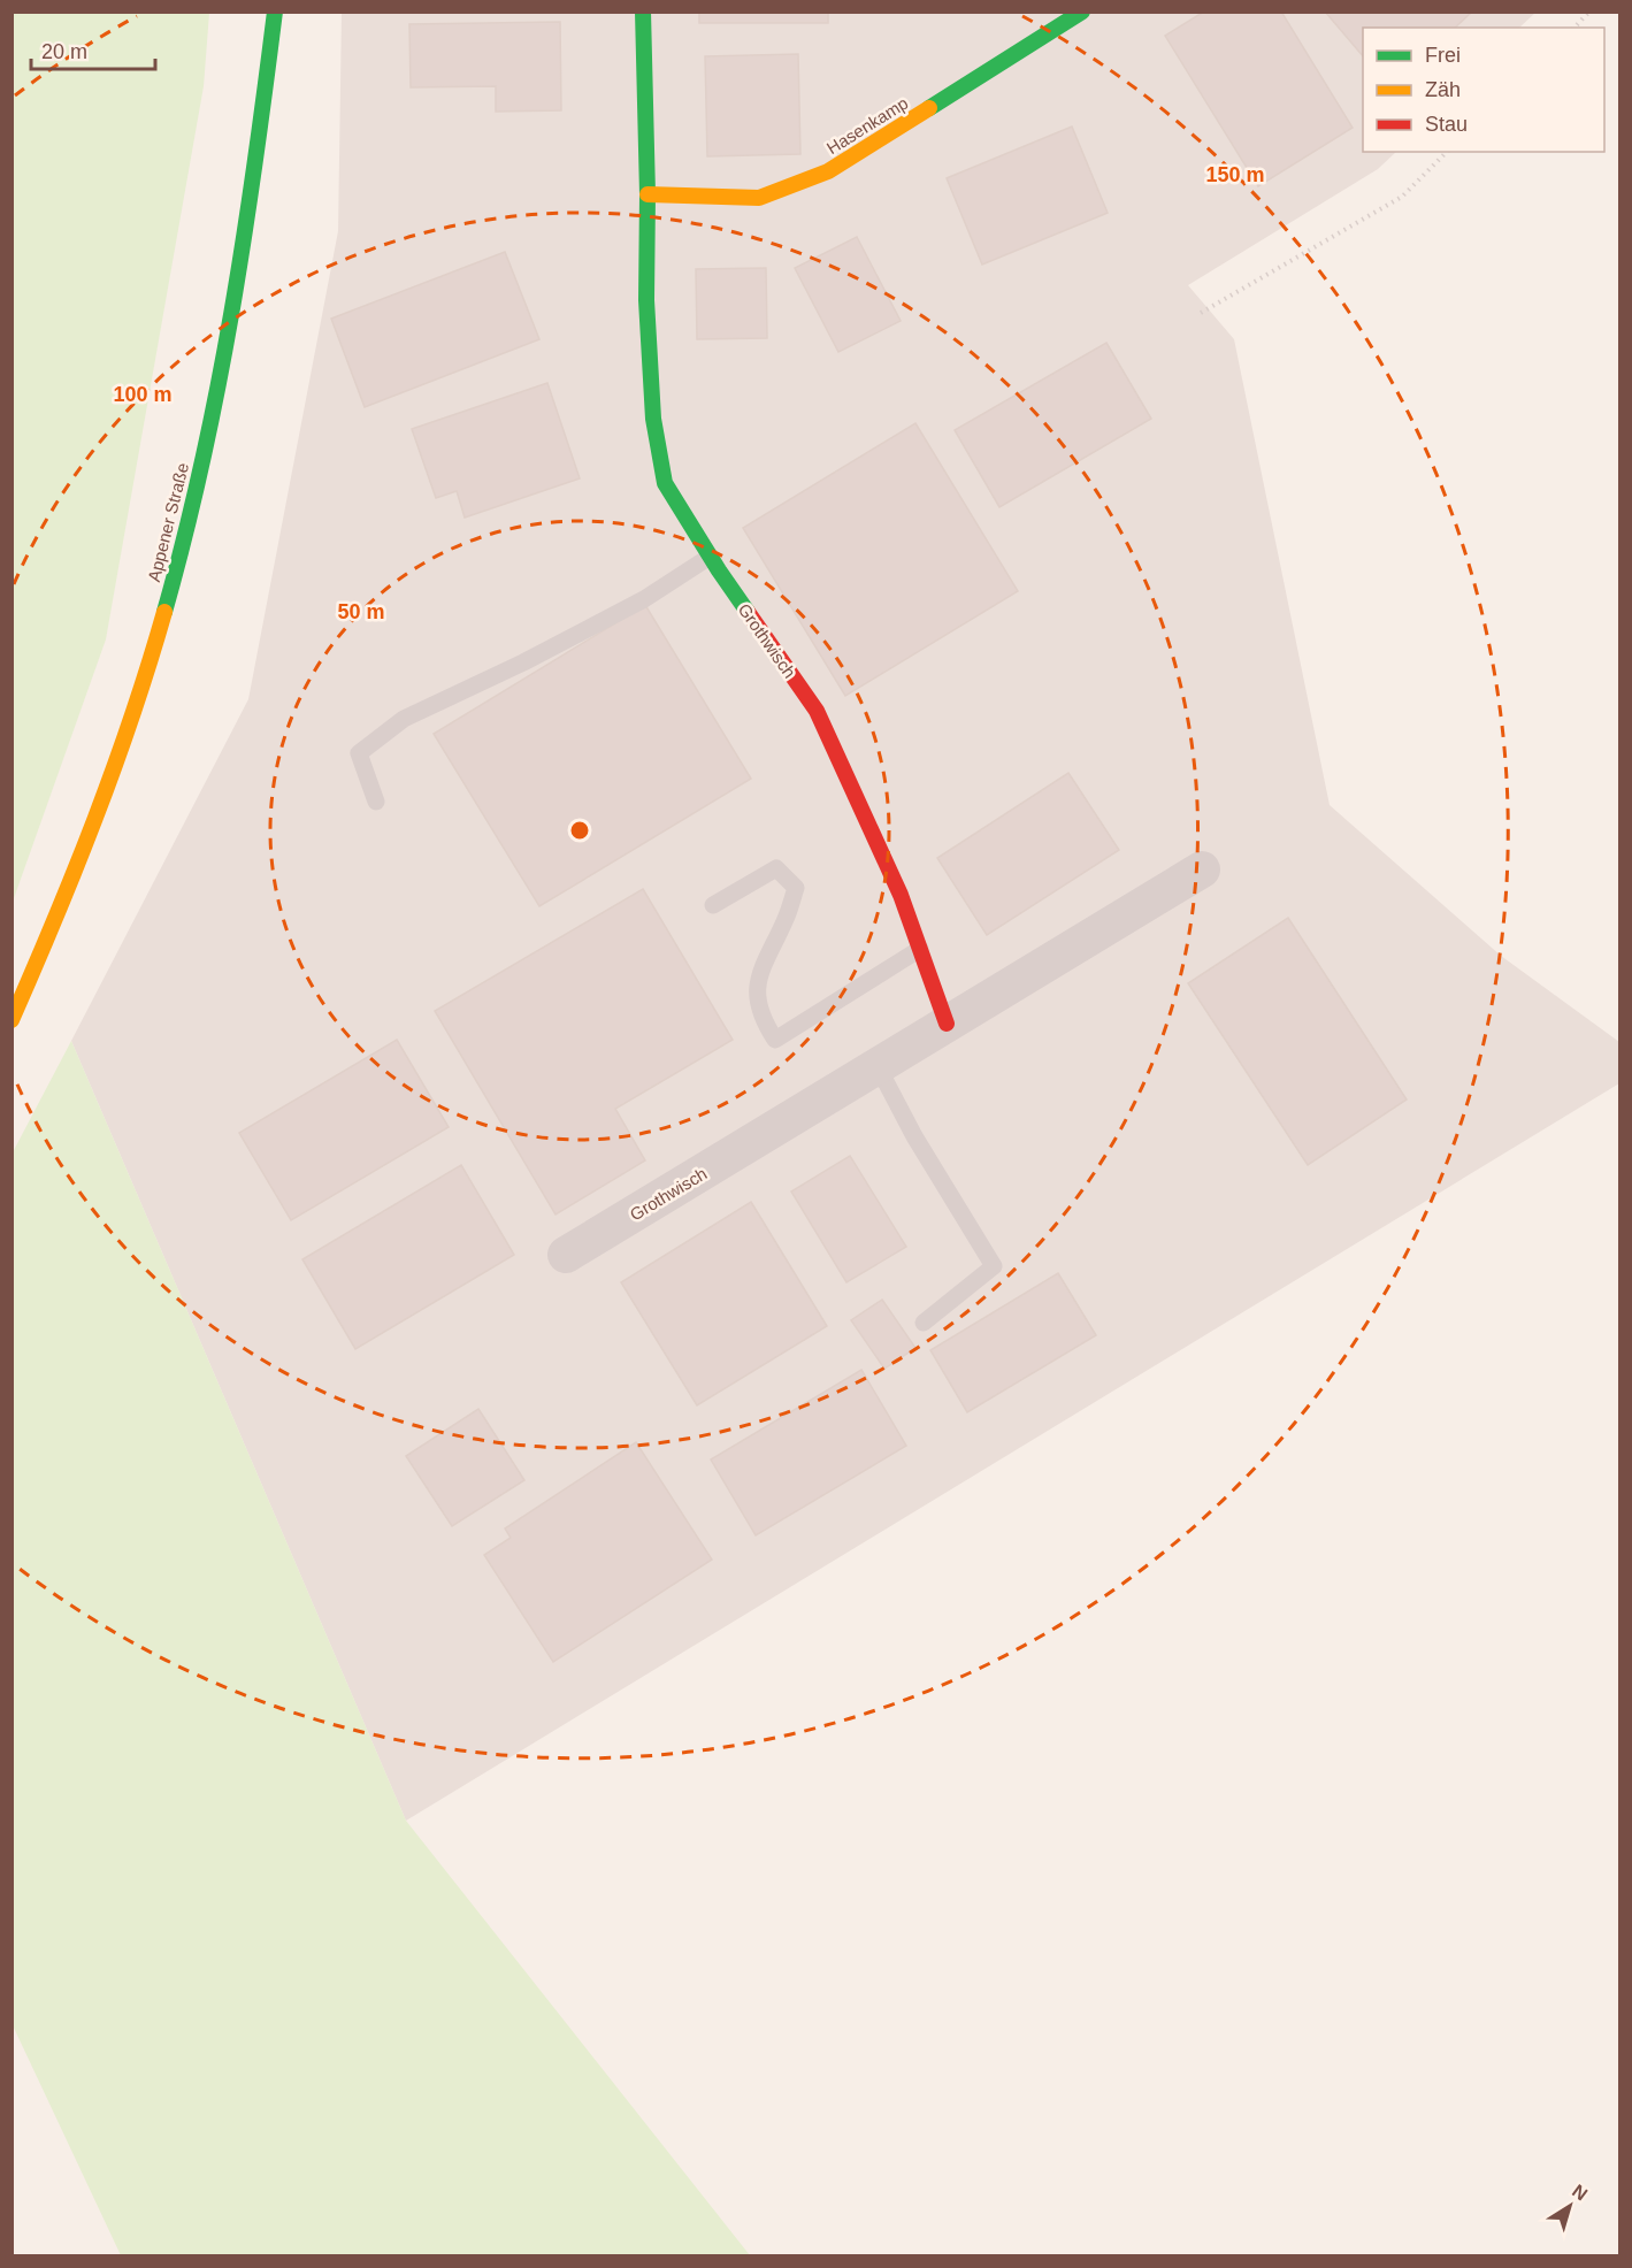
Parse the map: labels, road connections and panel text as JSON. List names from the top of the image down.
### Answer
{
  "streets": {
    "street": ["Hasenkamp", "Appener Straße", "Grothwisch"]
  },
  "crossings": [
    ["Hasenkamp", "Grothwisch"]
  ],
  "legend": ["Frei", "Zäh", "Stau"],
  "scale_bar": "20 m",
  "north": "top right",
  "rings": ["150 m", "100 m", "50 m"]
}
